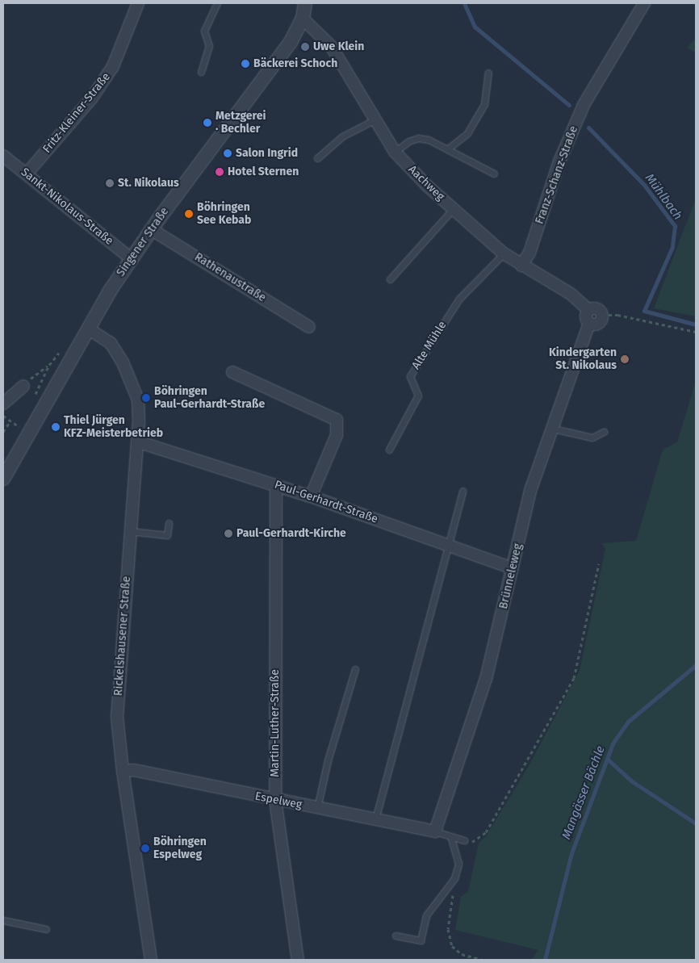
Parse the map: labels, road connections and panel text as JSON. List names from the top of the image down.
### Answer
{
  "streets": {
    "street": [
      "Fritz-Kleiner-Straße",
      "Franz-Schanz-Straße",
      "Aachweg",
      "Sankt-Nikolaus-Straße",
      "Singener Straße",
      "Rathenaustraße",
      "Paul-Gerhardt-Straße",
      "Brünneleweg",
      "Rickelshausener Straße",
      "Martin-Luther-Straße",
      "Espelweg"
    ],
    "lane": ["Alte Mühle"]
  },
  "crossings": [
    ["Fritz-Kleiner-Straße", "Sankt-Nikolaus-Straße"],
    ["Franz-Schanz-Straße", "Aachweg"],
    ["Aachweg", "Singener Straße"],
    ["Aachweg", "Alte Mühle"],
    ["Aachweg", "Brünneleweg"],
    ["Sankt-Nikolaus-Straße", "Singener Straße"],
    ["Singener Straße", "Rathenaustraße"],
    ["Singener Straße", "Rickelshausener Straße"],
    ["Paul-Gerhardt-Straße", "Brünneleweg"],
    ["Paul-Gerhardt-Straße", "Rickelshausener Straße"],
    ["Paul-Gerhardt-Straße", "Martin-Luther-Straße"],
    ["Brünneleweg", "Espelweg"],
    ["Rickelshausener Straße", "Espelweg"],
    ["Martin-Luther-Straße", "Espelweg"]
  ],
  "water": ["Mühlbach", "Mangässer Bächle"],
  "places": [
    "Uwe Klein",
    "Bäckerei Schoch",
    "Metzgerei · Bechler",
    "Salon Ingrid",
    "Hotel Sternen",
    "St. Nikolaus",
    "Böhringen See Kebab",
    "Kindergarten St. Nikolaus",
    "Böhringen Paul-Gerhardt-Straße",
    "Thiel Jürgen KFZ-Meisterbetrieb",
    "Paul-Gerhardt-Kirche",
    "Böhringen Espelweg"
  ]
}
